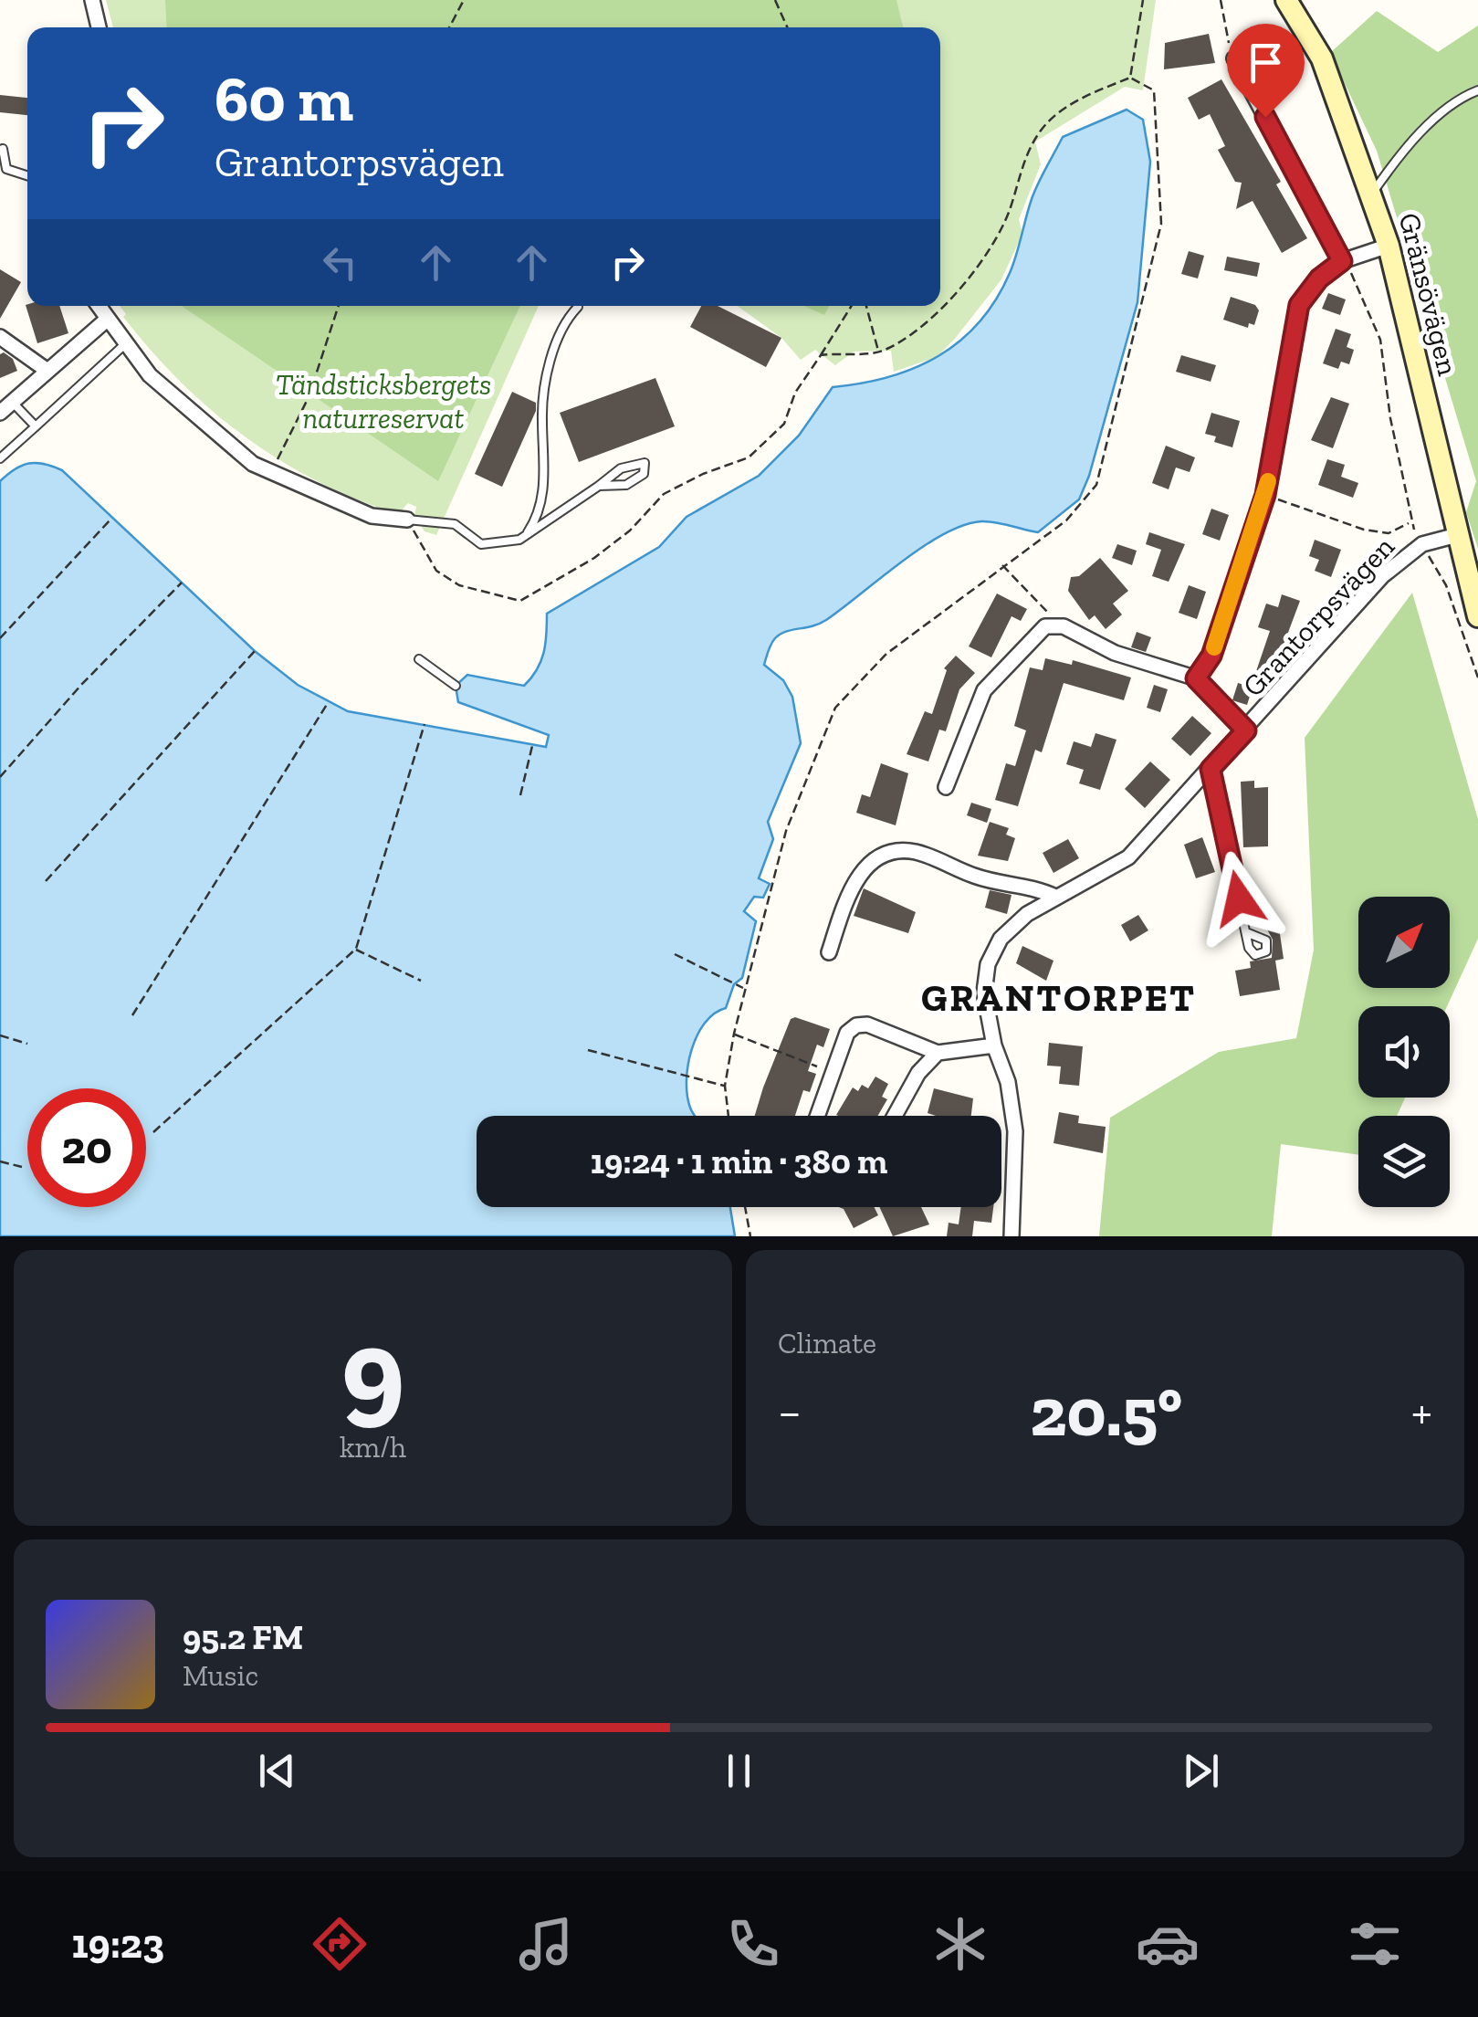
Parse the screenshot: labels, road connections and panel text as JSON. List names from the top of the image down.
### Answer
{
  "streets": {
    "street": ["Gränsövägen", "Grantorpsvägen"]
  },
  "crossings": [
    ["Gränsövägen", "Grantorpsvägen"]
  ],
  "districts": ["GRANTORPET"],
  "parks": ["Tändsticksbergets naturreservat"],
  "north": "top right",
  "page": {
    "turn": ["60 m", "Grantorpsvägen"],
    "limit": "20",
    "trip": "19:24 · 1 min · 380 m",
    "tile": [
      ["9", "km/h"],
      "Climate"
    ],
    "heat": ["−", "20.5°", "+"],
    "song": ["95.2 FM", "Music"],
    "tabs": "19:23"
  }
}
